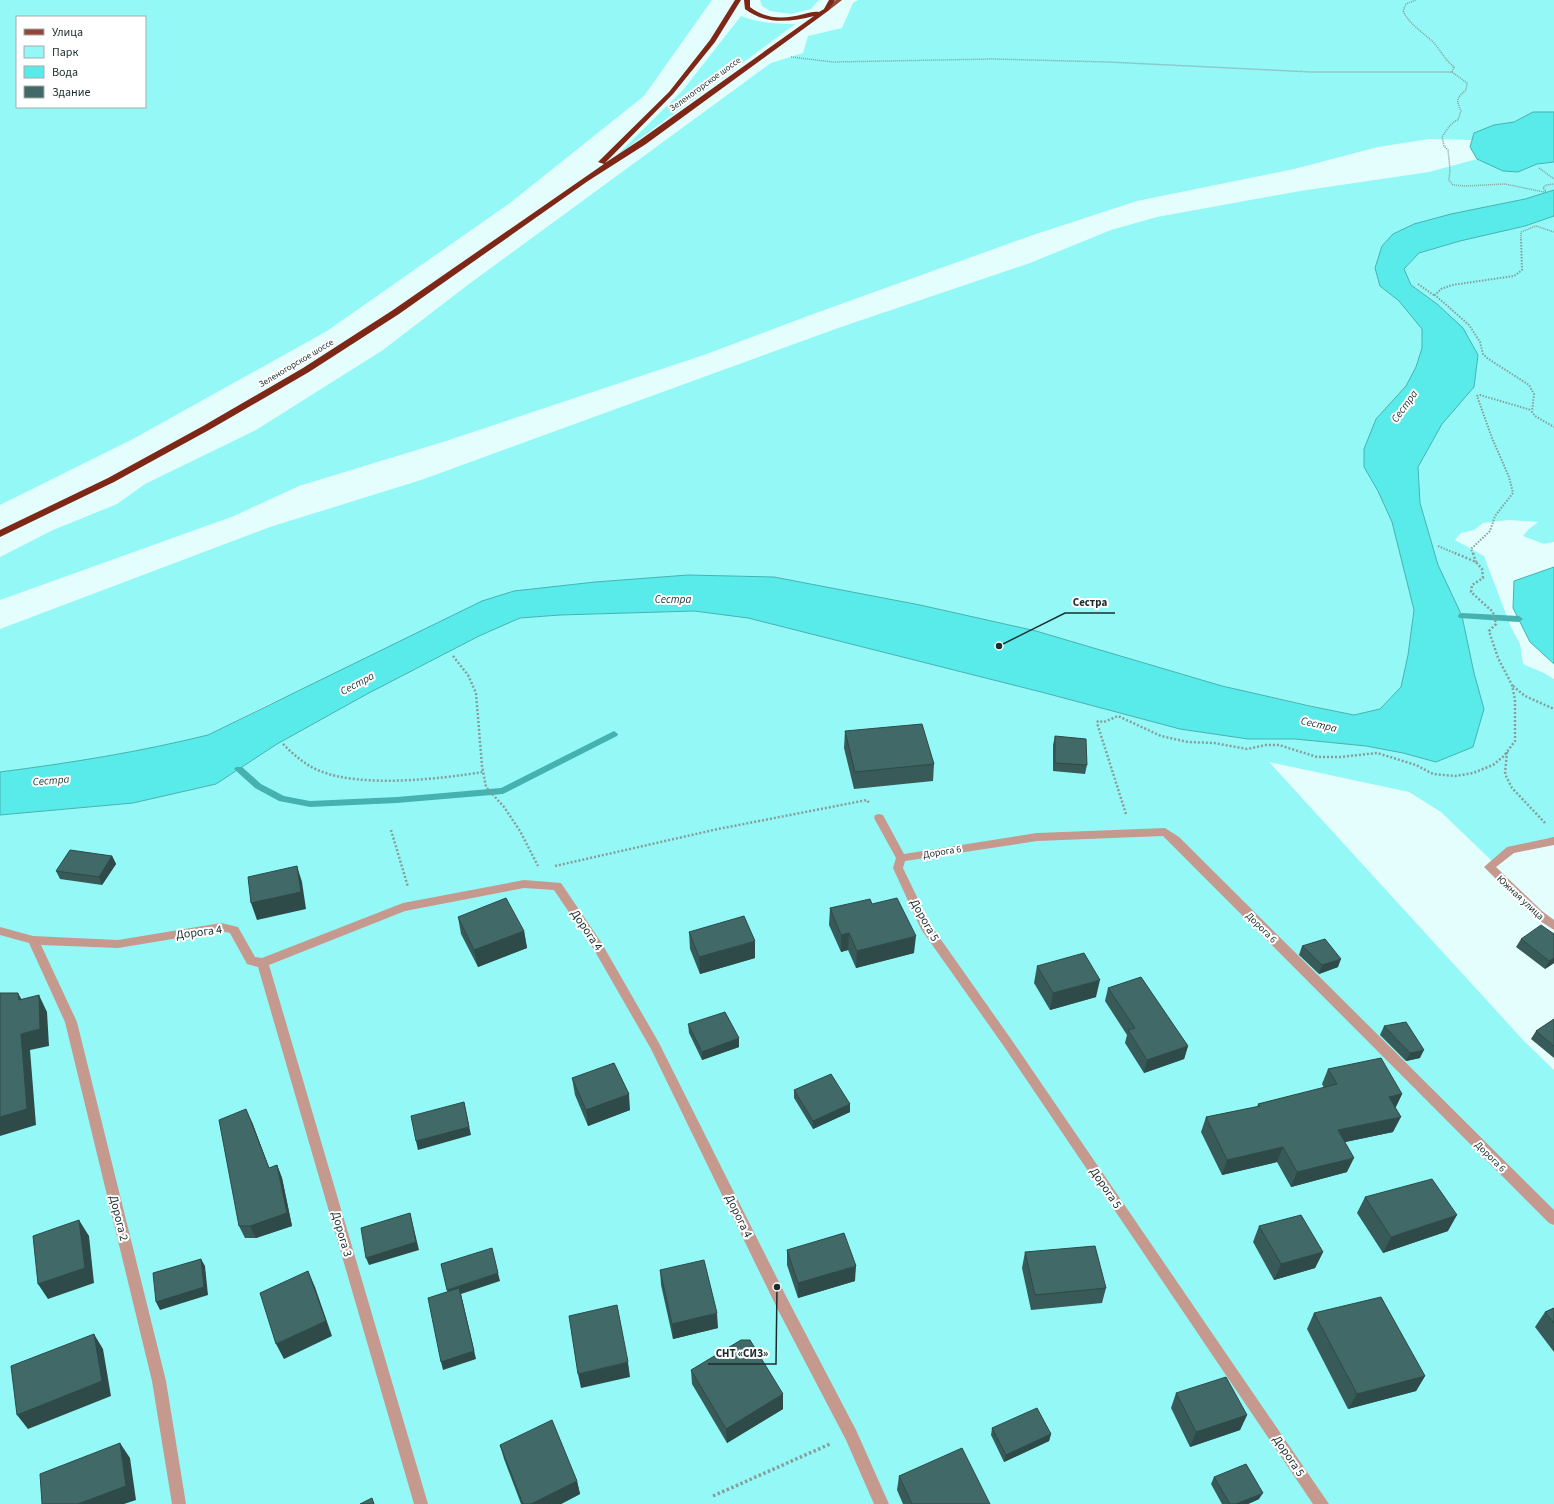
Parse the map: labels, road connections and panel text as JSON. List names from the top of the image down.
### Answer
{
  "streets": {
    "highway": ["Зеленогорское шоссе"],
    "street": [
      "Дорога 6",
      "Южная улица",
      "Дорога 5",
      "Дорога 4",
      "Дорога 2",
      "Дорога 3"
    ]
  },
  "crossings": [
    ["Дорога 6", "Дорога 5"],
    ["Дорога 4", "Дорога 2"],
    ["Дорога 4", "Дорога 3"]
  ],
  "water": ["Сестра"],
  "places": ["Сестра", "СНТ «СИЗ»"],
  "legend": [
    "Улица",
    "Парк",
    "Вода",
    "Здание"
  ]
}
